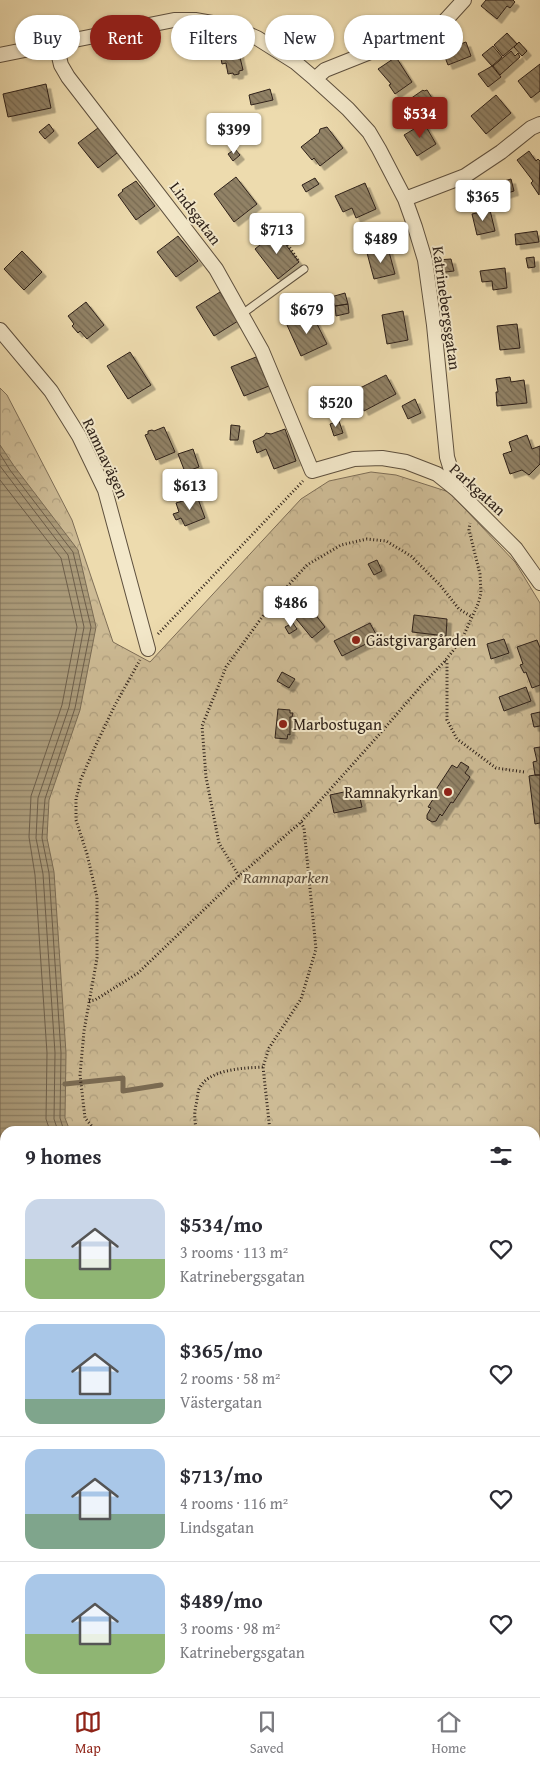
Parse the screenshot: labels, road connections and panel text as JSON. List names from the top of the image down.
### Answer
{
  "streets": {
    "street": [
      "Lindsgatan",
      "Katrinebergsgatan",
      "Ramnavägen",
      "Parkgatan"
    ]
  },
  "crossings": [
    ["Lindsgatan", "Parkgatan"],
    ["Katrinebergsgatan", "Parkgatan"]
  ],
  "parks": ["Ramnaparken"],
  "places": ["Gästgivargården", "Marbostugan", "Ramnakyrkan"],
  "page": {
    "chip": [
      "Buy",
      "Rent",
      "Filters",
      "New",
      "Apartment"
    ],
    "price": [
      "$534",
      "$399",
      "$365",
      "$713",
      "$489",
      "$679",
      "$520",
      "$613",
      "$486"
    ],
    "heading": "9 homes",
    "list": [
      {
        "name": "$534/mo",
        "note": "3 rooms · 113 m² · Katrinebergsgatan"
      },
      {
        "name": "$365/mo",
        "note": "2 rooms · 58 m² · Västergatan"
      },
      {
        "name": "$713/mo",
        "note": "4 rooms · 116 m² · Lindsgatan"
      },
      {
        "name": "$489/mo",
        "note": "3 rooms · 98 m² · Katrinebergsgatan"
      }
    ],
    "tabs": ["Map", "Saved", "Home"]
  }
}
